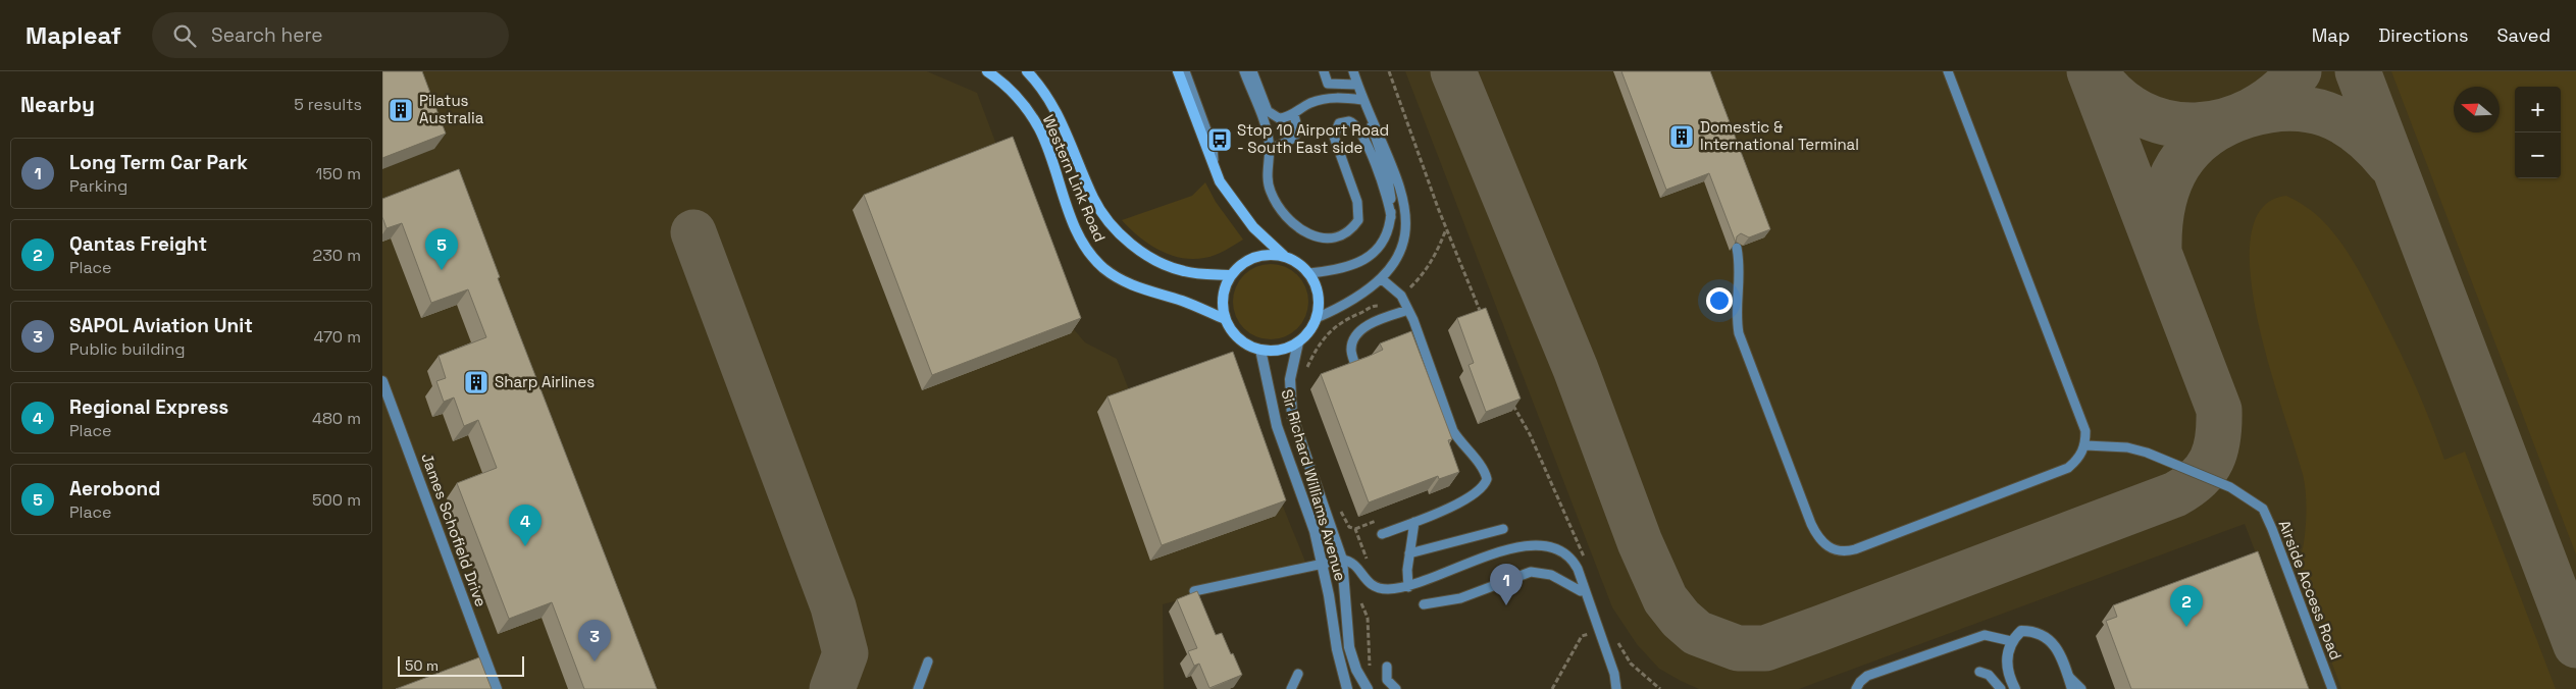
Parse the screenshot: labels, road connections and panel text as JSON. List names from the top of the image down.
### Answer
{
  "streets": {
    "street": ["Western Link Road", "Sir Richard Williams Avenue", "James Schofield Drive"],
    "lane": ["Airside Access Road"]
  },
  "crossings": [
    ["Western Link Road", "Sir Richard Williams Avenue"]
  ],
  "places": {
    "building": ["Pilatus Australia", "Domestic & International Terminal", "Sharp Airlines"],
    "bus stop": ["Stop 10 Airport Road - South East side"]
  },
  "scale_bar": "50 m",
  "north": "left",
  "page": {
    "header": "Mapleaf",
    "search": "Search here",
    "nav": ["Map", "Directions", "Saved"],
    "heading": ["Nearby", "5 results"],
    "map_buttons": ["+", "−"],
    "list": [
      {
        "mark": "1",
        "name": "Long Term Car Park",
        "note": "Parking",
        "value": "150 m"
      },
      {
        "mark": "2",
        "name": "Qantas Freight",
        "note": "Place",
        "value": "230 m"
      },
      {
        "mark": "3",
        "name": "SAPOL Aviation Unit",
        "note": "Public building",
        "value": "470 m"
      },
      {
        "mark": "4",
        "name": "Regional Express",
        "note": "Place",
        "value": "480 m"
      },
      {
        "mark": "5",
        "name": "Aerobond",
        "note": "Place",
        "value": "500 m"
      }
    ],
    "pins": [
      "5",
      "4",
      "1",
      "2",
      "3"
    ],
    "scale": "50 m"
  }
}
